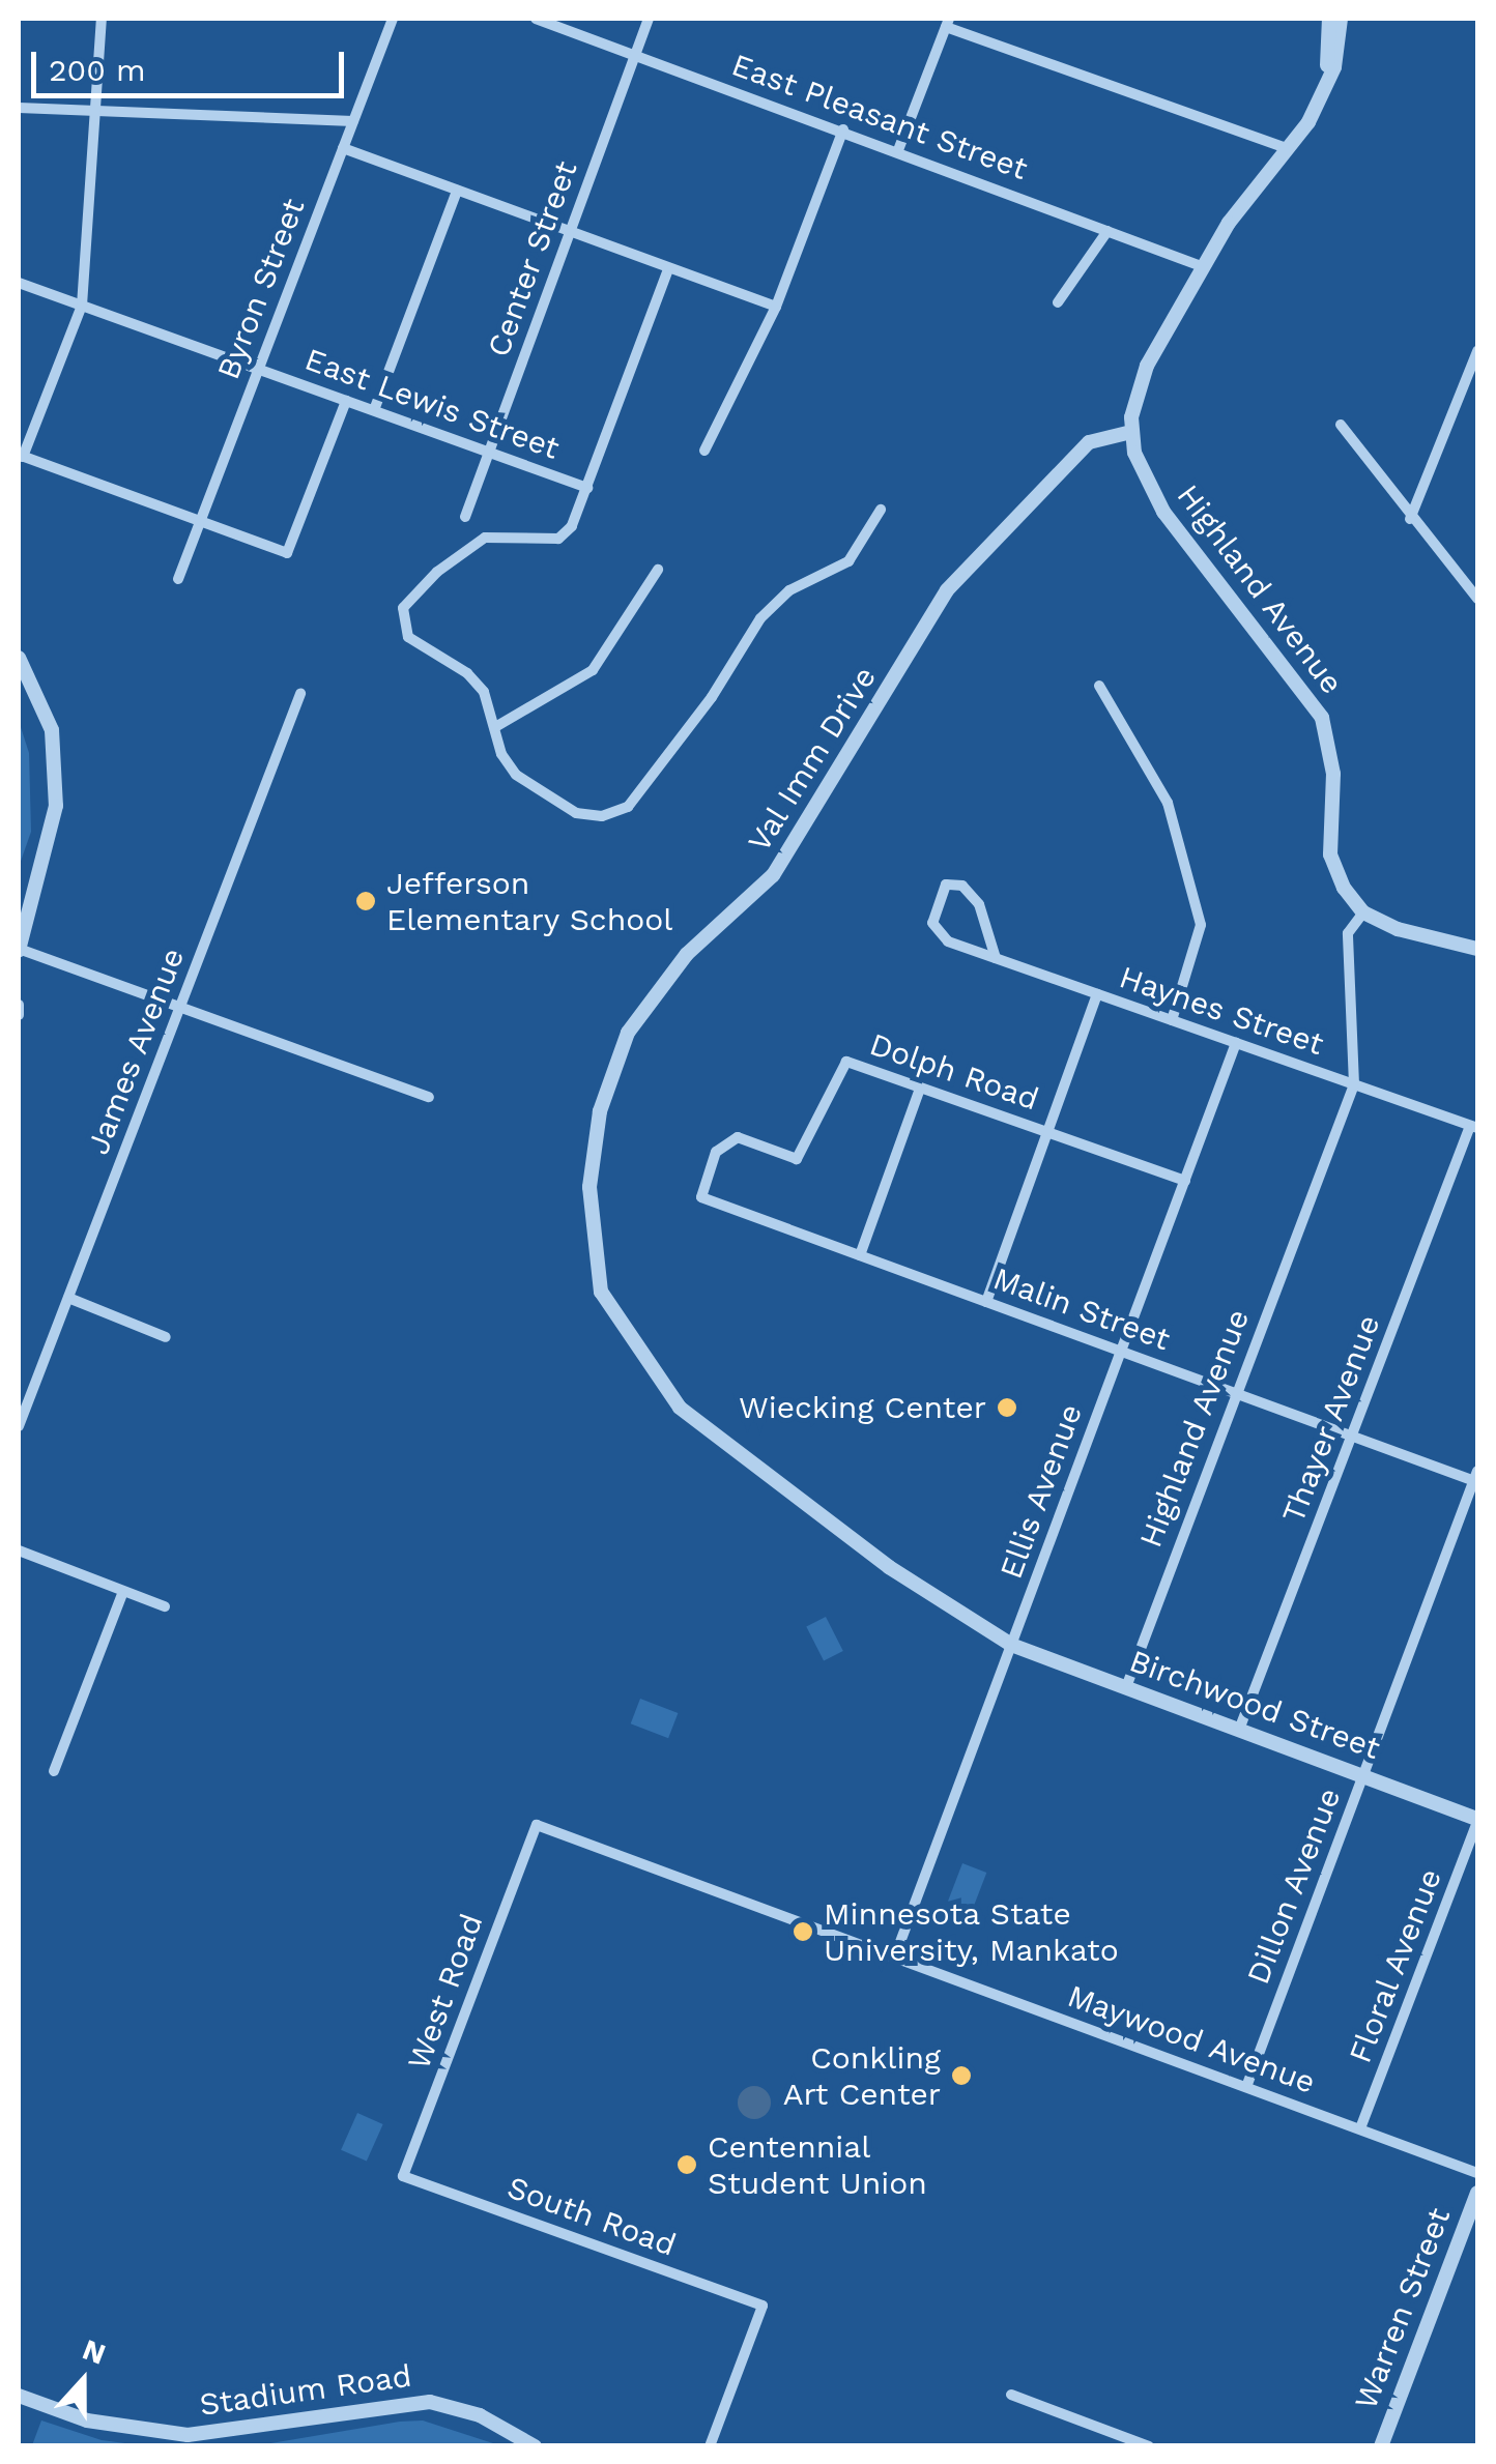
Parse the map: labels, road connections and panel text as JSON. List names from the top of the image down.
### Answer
{
  "streets": {
    "street": [
      "East Pleasant Street",
      "Center Street",
      "Byron Street",
      "East Lewis Street",
      "Highland Avenue",
      "Val Imm Drive",
      "Haynes Street",
      "James Avenue",
      "Dolph Road",
      "Malin Street",
      "Thayer Avenue",
      "Ellis Avenue",
      "Birchwood Street",
      "Dillon Avenue",
      "Floral Avenue",
      "West Road",
      "Maywood Avenue",
      "South Road",
      "Warren Street",
      "Stadium Road"
    ]
  },
  "crossings": [
    ["East Pleasant Street", "Center Street"],
    ["East Pleasant Street", "Highland Avenue"],
    ["Center Street", "East Lewis Street"],
    ["Byron Street", "East Lewis Street"],
    ["Highland Avenue", "Val Imm Drive"],
    ["Highland Avenue", "Haynes Street"],
    ["Highland Avenue", "Malin Street"],
    ["Highland Avenue", "Birchwood Street"],
    ["Val Imm Drive", "Ellis Avenue"],
    ["Val Imm Drive", "Birchwood Street"],
    ["Haynes Street", "Thayer Avenue"],
    ["Haynes Street", "Ellis Avenue"],
    ["Dolph Road", "Malin Street"],
    ["Dolph Road", "Ellis Avenue"],
    ["Malin Street", "Thayer Avenue"],
    ["Malin Street", "Ellis Avenue"],
    ["Malin Street", "Dillon Avenue"],
    ["Thayer Avenue", "Birchwood Street"],
    ["Ellis Avenue", "Birchwood Street"],
    ["Ellis Avenue", "Maywood Avenue"],
    ["Birchwood Street", "Dillon Avenue"],
    ["Birchwood Street", "Floral Avenue"],
    ["Dillon Avenue", "Maywood Avenue"],
    ["Floral Avenue", "Maywood Avenue"],
    ["West Road", "Maywood Avenue"],
    ["West Road", "South Road"]
  ],
  "places": [
    "Jefferson Elementary School",
    "Wiecking Center",
    "Minnesota State University, Mankato",
    "Conkling Art Center",
    "Centennial Student Union"
  ],
  "scale_bar": "200 m",
  "north": "top"
}
